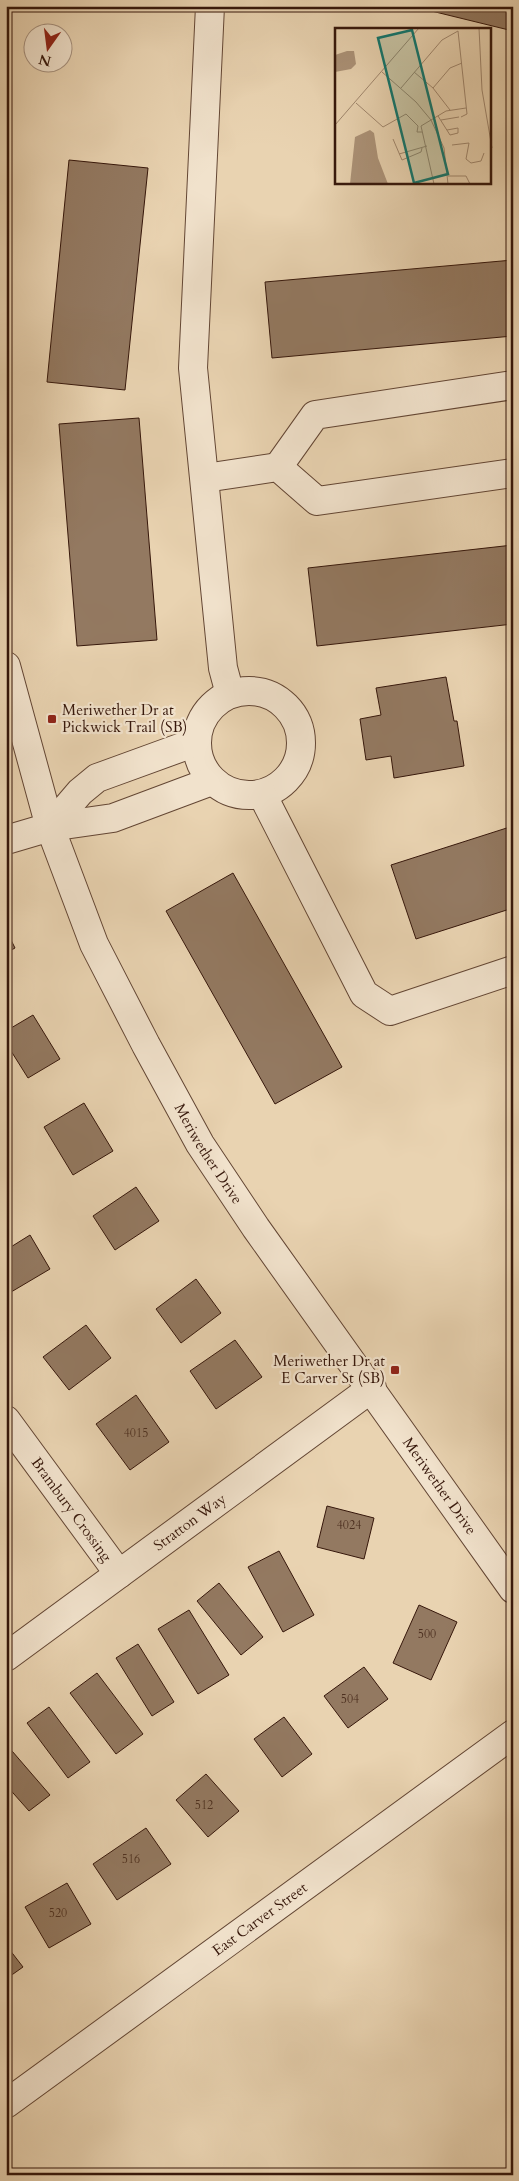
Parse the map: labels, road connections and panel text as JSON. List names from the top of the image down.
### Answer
{
  "streets": {
    "street": [
      "Meriwether Drive",
      "Brambury Crossing",
      "Stratton Way",
      "East Carver Street"
    ]
  },
  "crossings": [
    ["Meriwether Drive", "Stratton Way"],
    ["Brambury Crossing", "Stratton Way"]
  ],
  "places": {
    "transit": ["Meriwether Dr at Pickwick Trail (SB)", "Meriwether Dr at E Carver St (SB)"]
  },
  "house_numbers": [
    "4015",
    "4024",
    "500",
    "504",
    "512",
    "516",
    "520"
  ],
  "north": "bottom"
}
